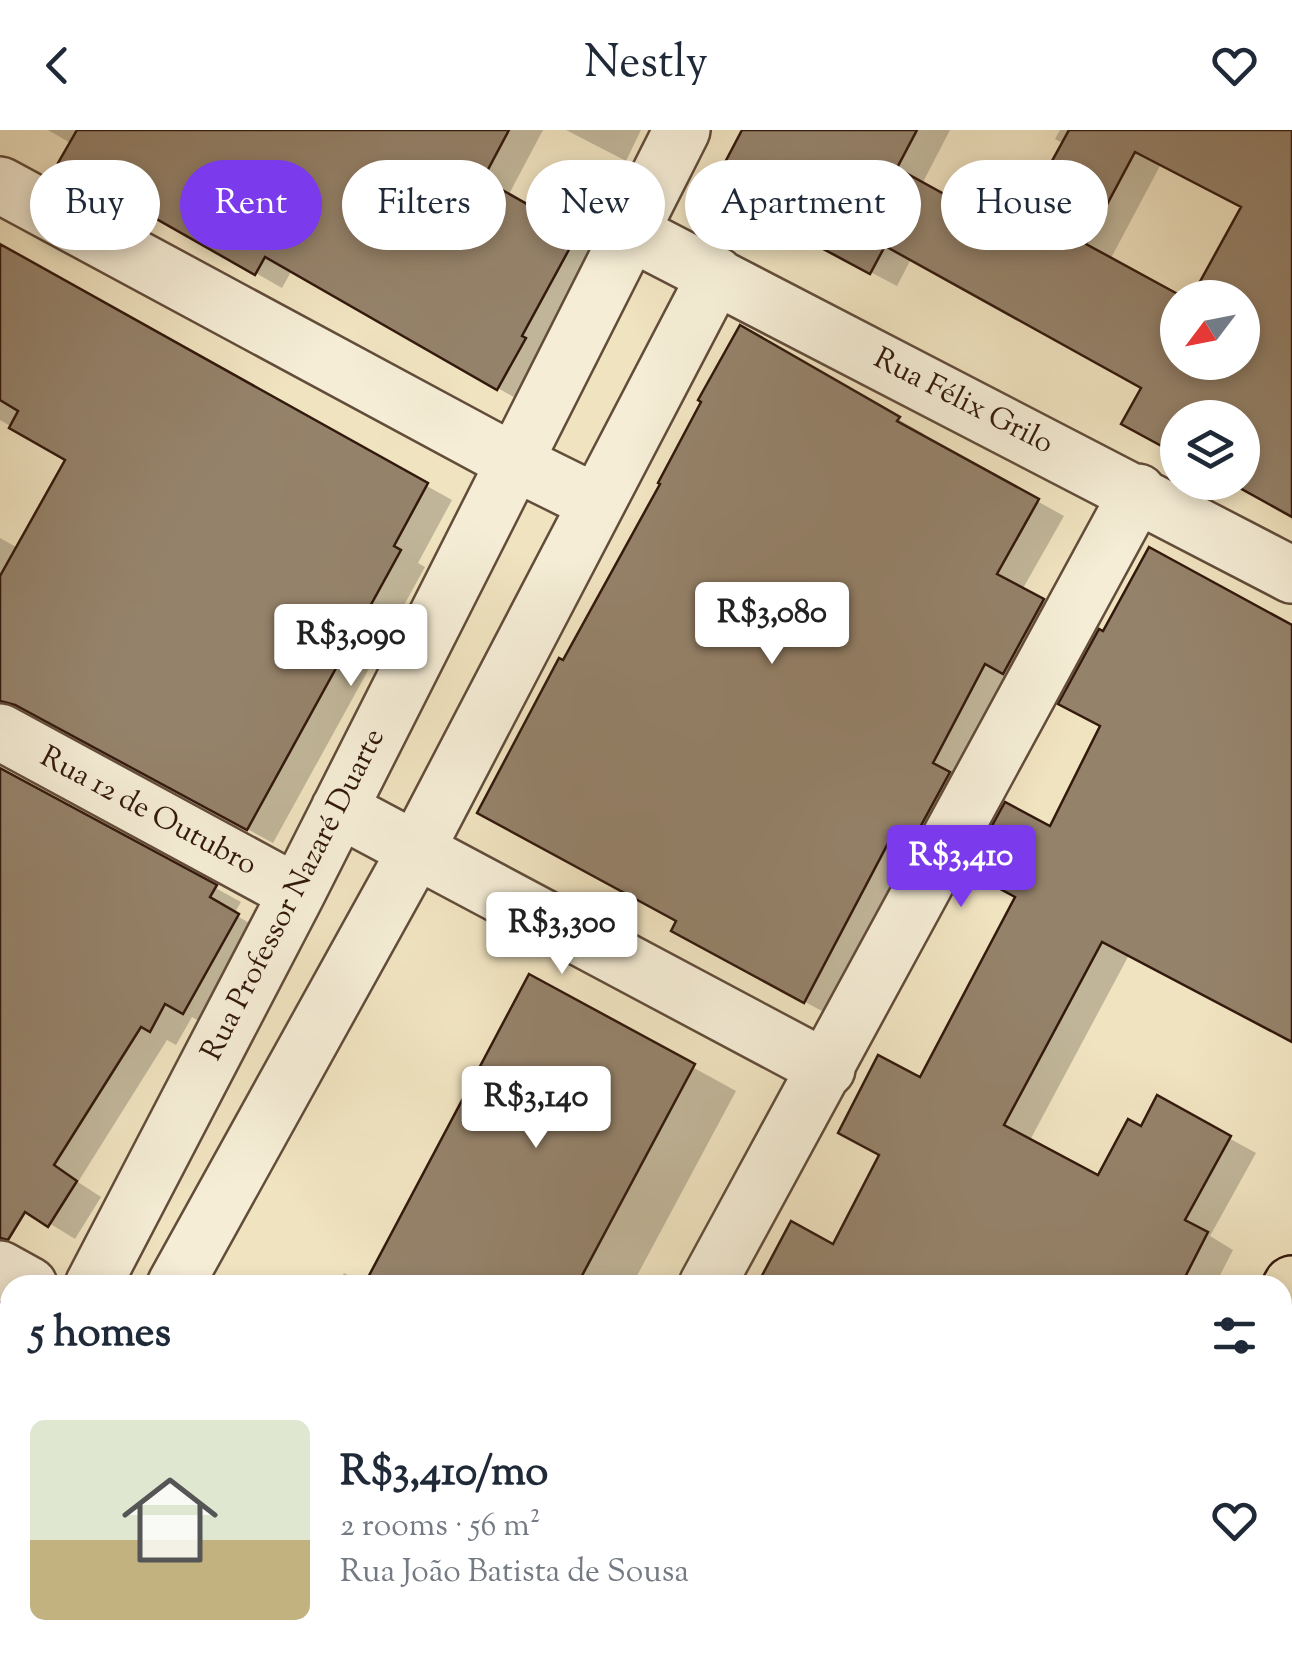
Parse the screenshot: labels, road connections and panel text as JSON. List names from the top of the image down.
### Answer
{
  "streets": {
    "street": ["Rua Félix Grilo", "Rua 12 de Outubro", "Rua Professor Nazaré Duarte"]
  },
  "crossings": [
    ["Rua 12 de Outubro", "Rua Professor Nazaré Duarte"]
  ],
  "north": "bottom left",
  "page": {
    "header": "Nestly",
    "chip": [
      "Buy",
      "Rent",
      "Filters",
      "New",
      "Apartment",
      "House"
    ],
    "price": [
      "R$3,080",
      "R$3,090",
      "R$3,410",
      "R$3,300",
      "R$3,140"
    ],
    "heading": "5 homes",
    "list": [
      {
        "name": "R$3,410/mo",
        "note": "2 rooms · 56 m² · Rua João Batista de Sousa"
      }
    ]
  }
}
